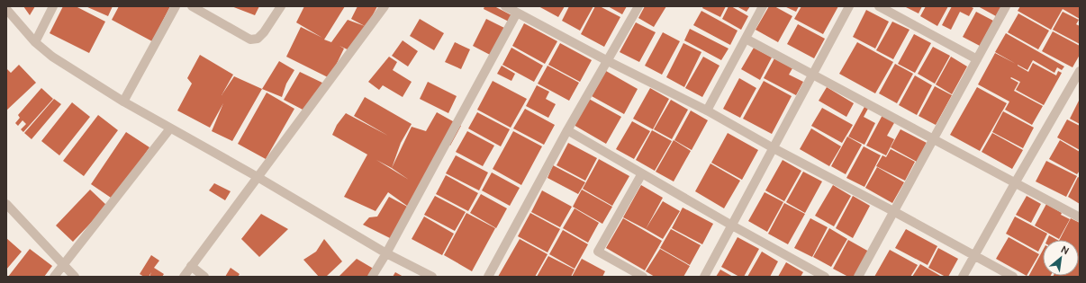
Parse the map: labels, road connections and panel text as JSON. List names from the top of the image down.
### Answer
{
  "north": "top right"
}
